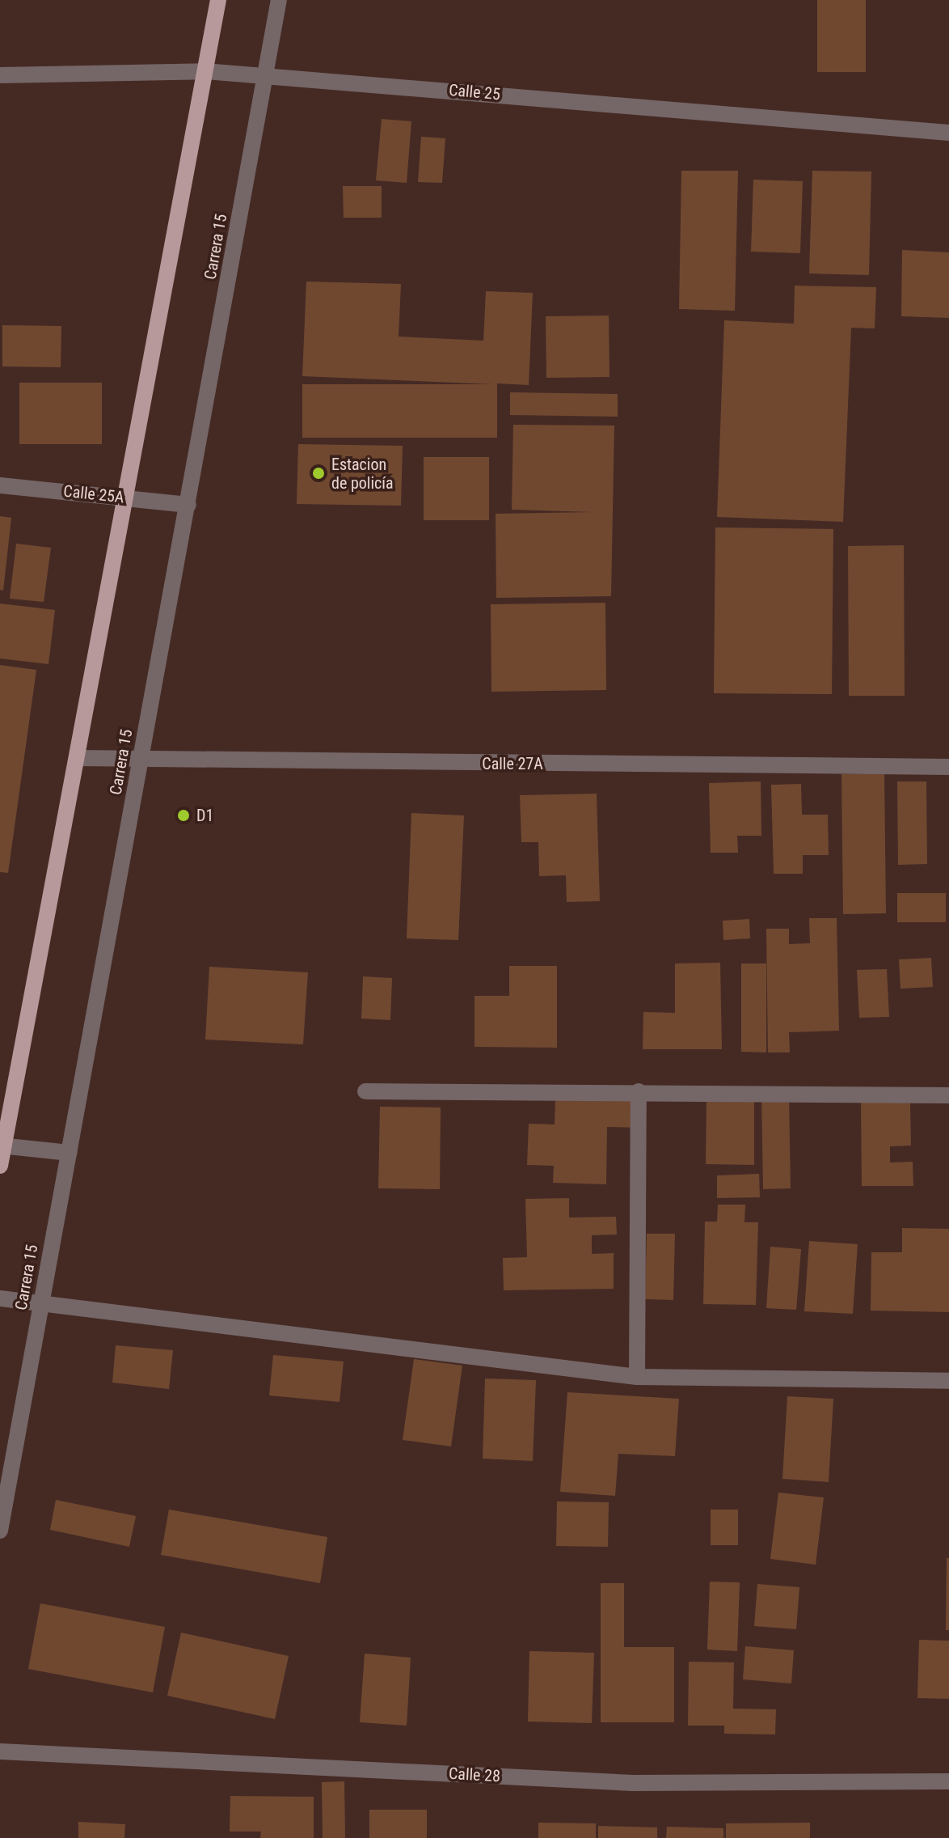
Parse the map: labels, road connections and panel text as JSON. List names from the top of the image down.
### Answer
{
  "streets": {
    "street": [
      "Calle 25",
      "Carrera 15",
      "Calle 25A",
      "Calle 27A",
      "Calle 28"
    ]
  },
  "crossings": [
    ["Calle 25", "Carrera 15"],
    ["Carrera 15", "Calle 25A"],
    ["Carrera 15", "Calle 27A"]
  ],
  "places": ["Estacion de policía", "D1"]
}
